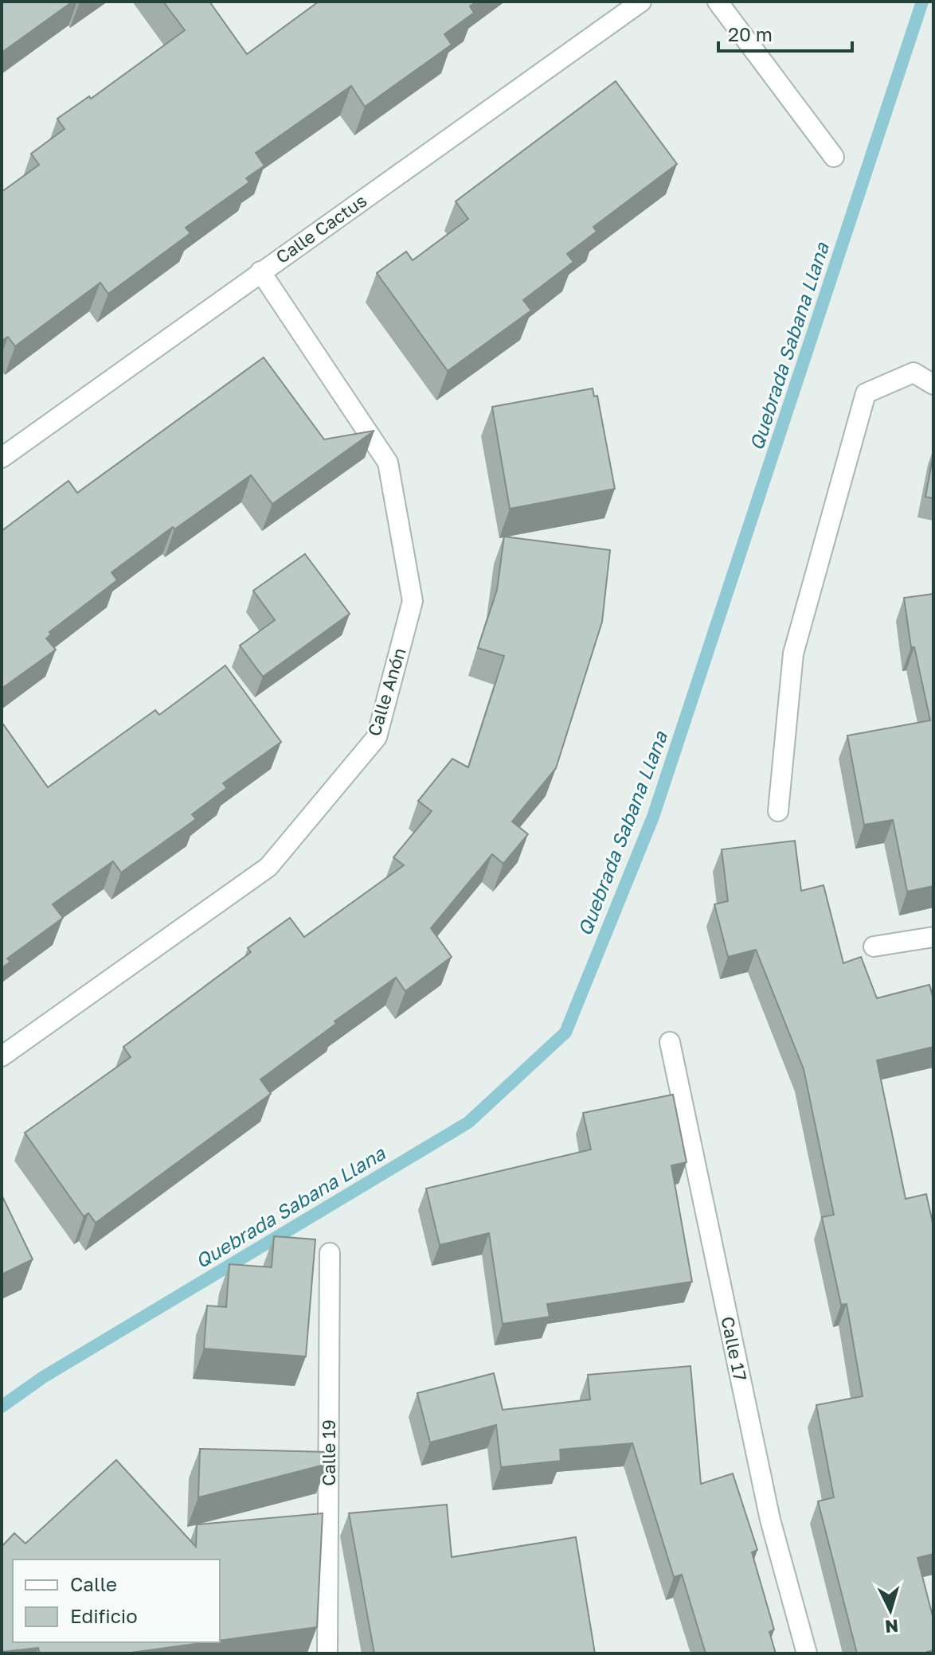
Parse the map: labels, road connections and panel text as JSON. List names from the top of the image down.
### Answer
{
  "streets": {
    "street": [
      "Calle Cactus",
      "Calle Anón",
      "Calle 17",
      "Calle 19"
    ]
  },
  "crossings": [
    ["Calle Cactus", "Calle Anón"]
  ],
  "water": ["Quebrada Sabana Llana"],
  "legend": ["Calle", "Edificio"],
  "scale_bar": "20 m",
  "north": "bottom"
}
